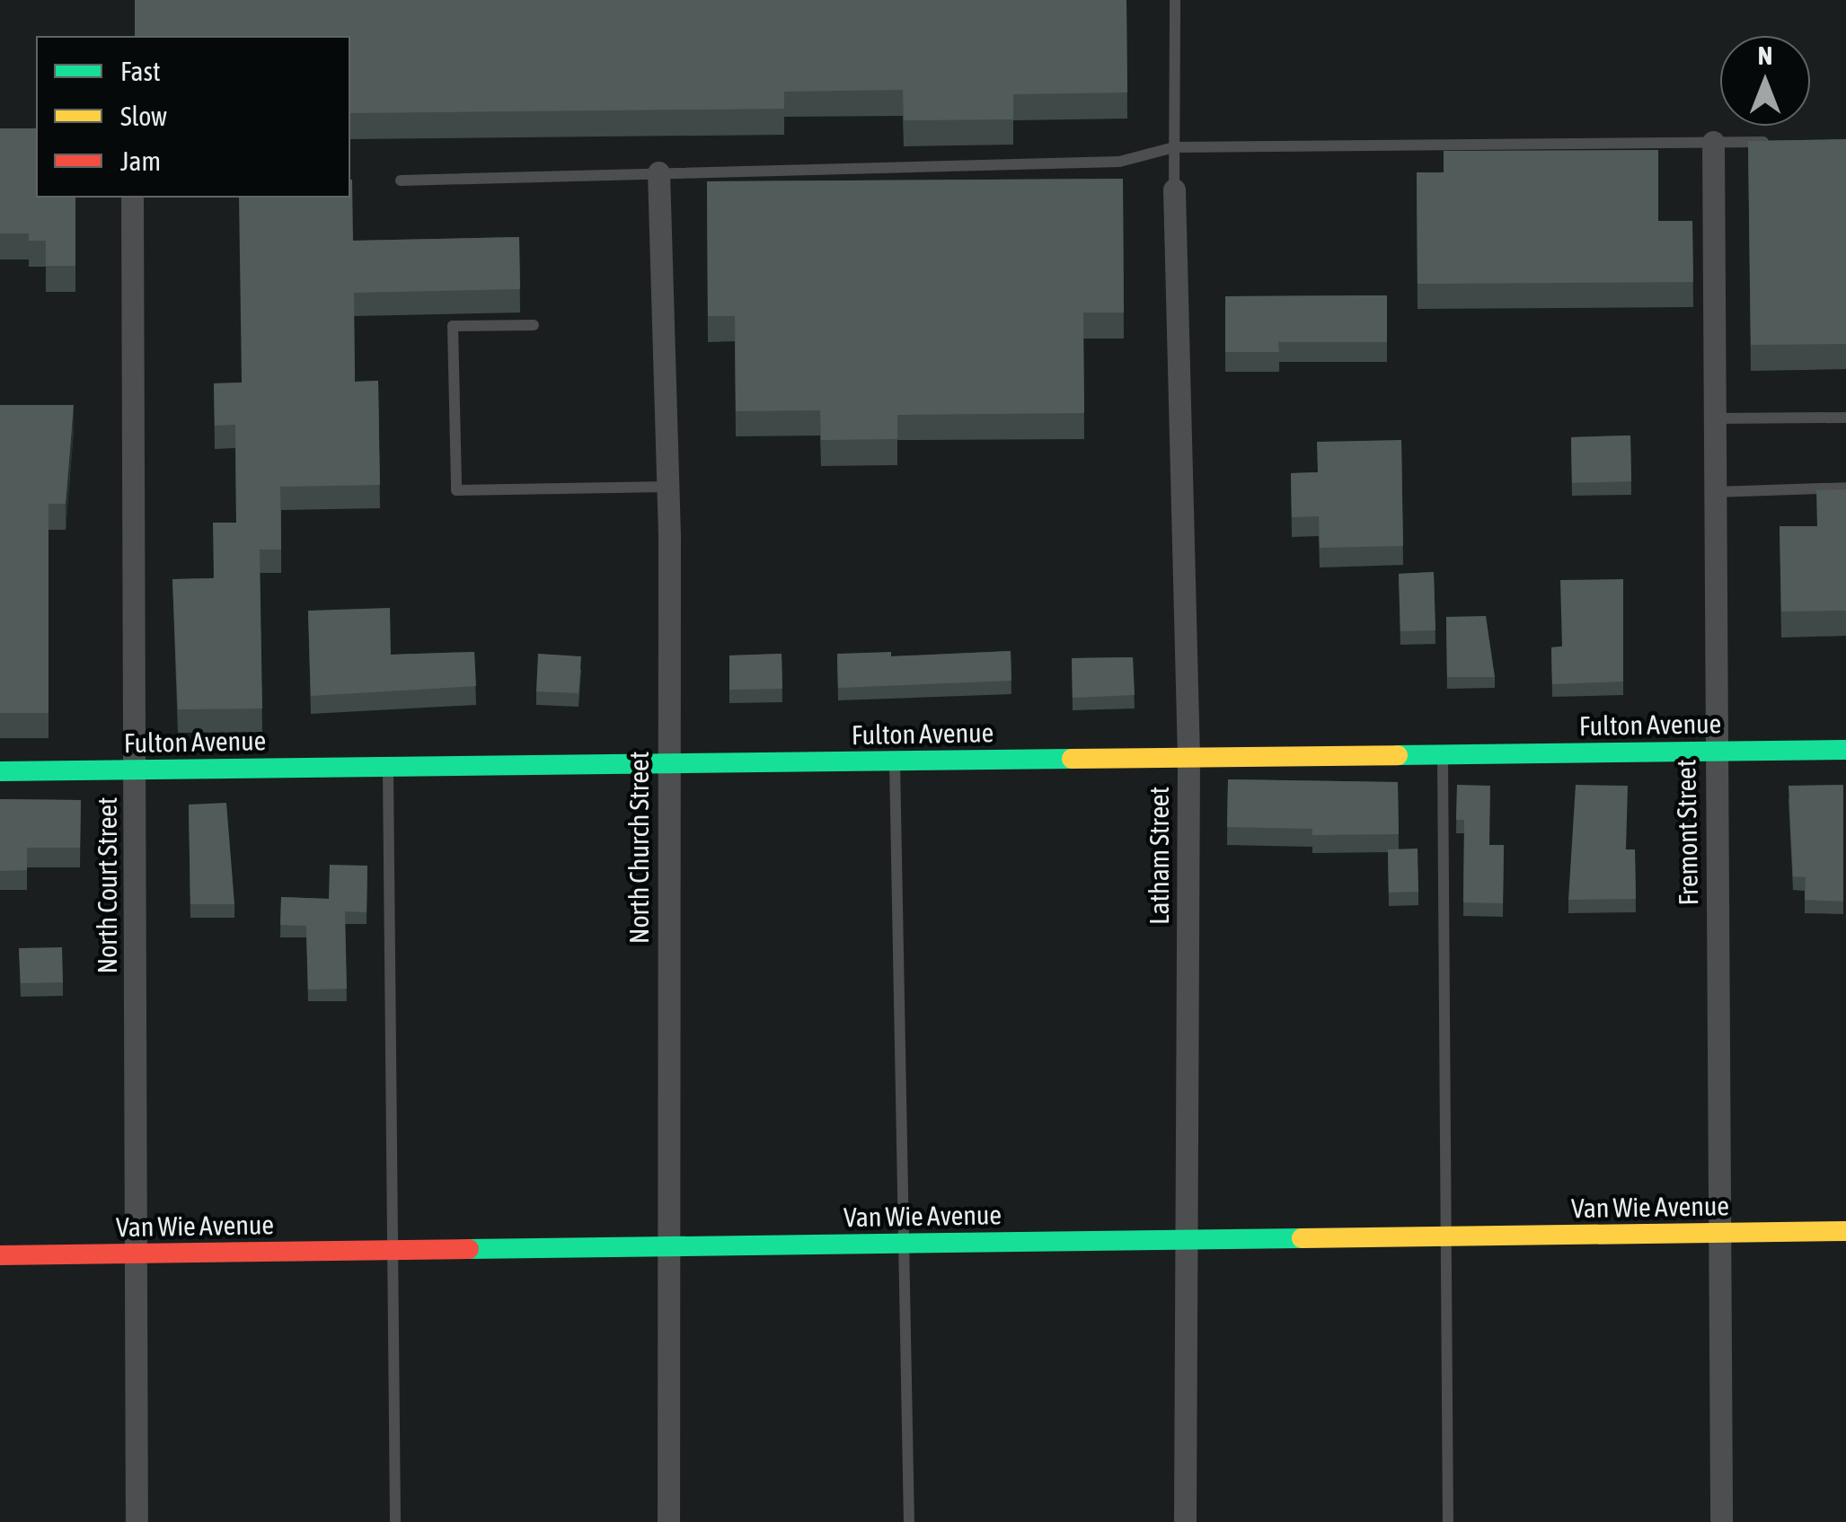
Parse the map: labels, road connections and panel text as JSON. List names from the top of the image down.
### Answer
{
  "streets": {
    "street": [
      "Fulton Avenue",
      "Fremont Street",
      "North Church Street",
      "Latham Street",
      "North Court Street",
      "Van Wie Avenue"
    ]
  },
  "crossings": [
    ["Fulton Avenue", "Fremont Street"],
    ["Fulton Avenue", "North Church Street"],
    ["Fulton Avenue", "Latham Street"],
    ["Fulton Avenue", "North Court Street"],
    ["Fremont Street", "Van Wie Avenue"],
    ["North Church Street", "Van Wie Avenue"],
    ["Latham Street", "Van Wie Avenue"],
    ["North Court Street", "Van Wie Avenue"]
  ],
  "legend": ["Fast", "Slow", "Jam"],
  "north": "top"
}
